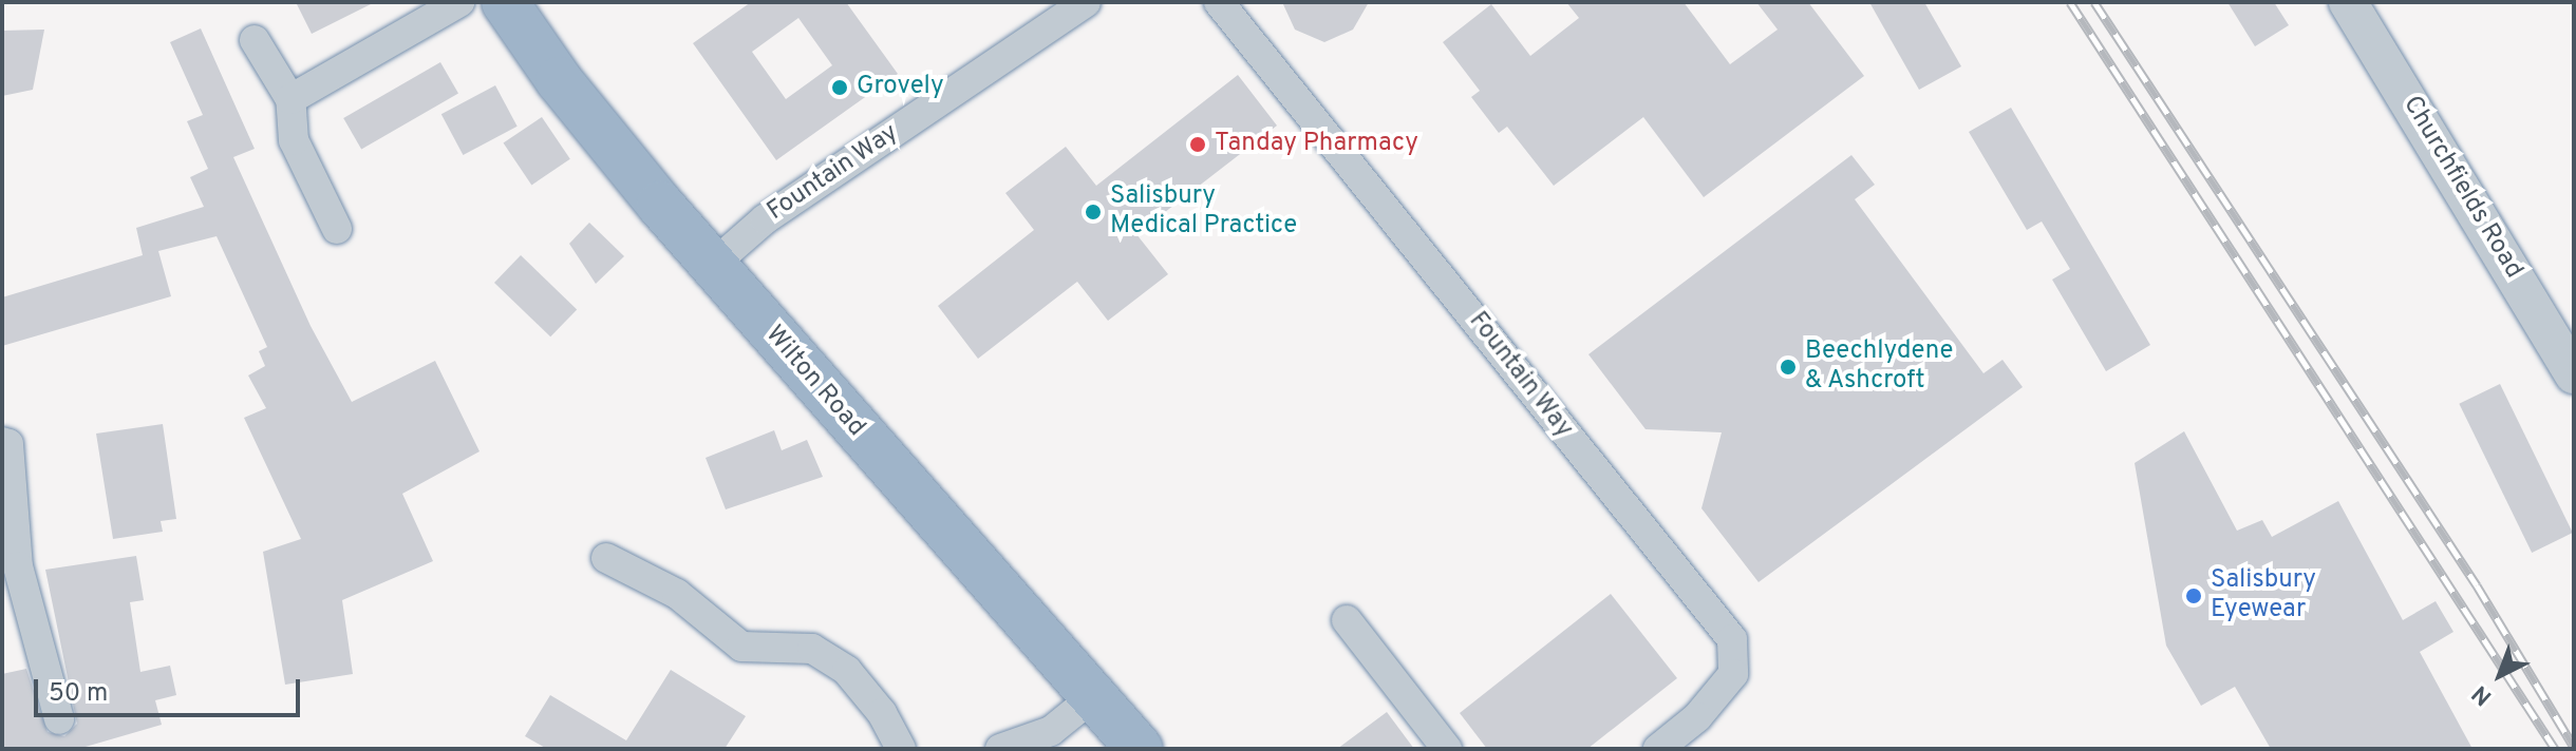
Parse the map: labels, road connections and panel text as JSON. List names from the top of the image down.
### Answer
{
  "streets": {
    "highway": ["Wilton Road"],
    "street": ["Fountain Way", "Churchfields Road"]
  },
  "crossings": [
    ["Fountain Way", "Wilton Road"]
  ],
  "places": [
    "Grovely",
    "Tanday Pharmacy",
    "Salisbury Medical Practice",
    "Beechlydene & Ashcroft",
    "Salisbury Eyewear"
  ],
  "scale_bar": "50 m",
  "north": "bottom left"
}
